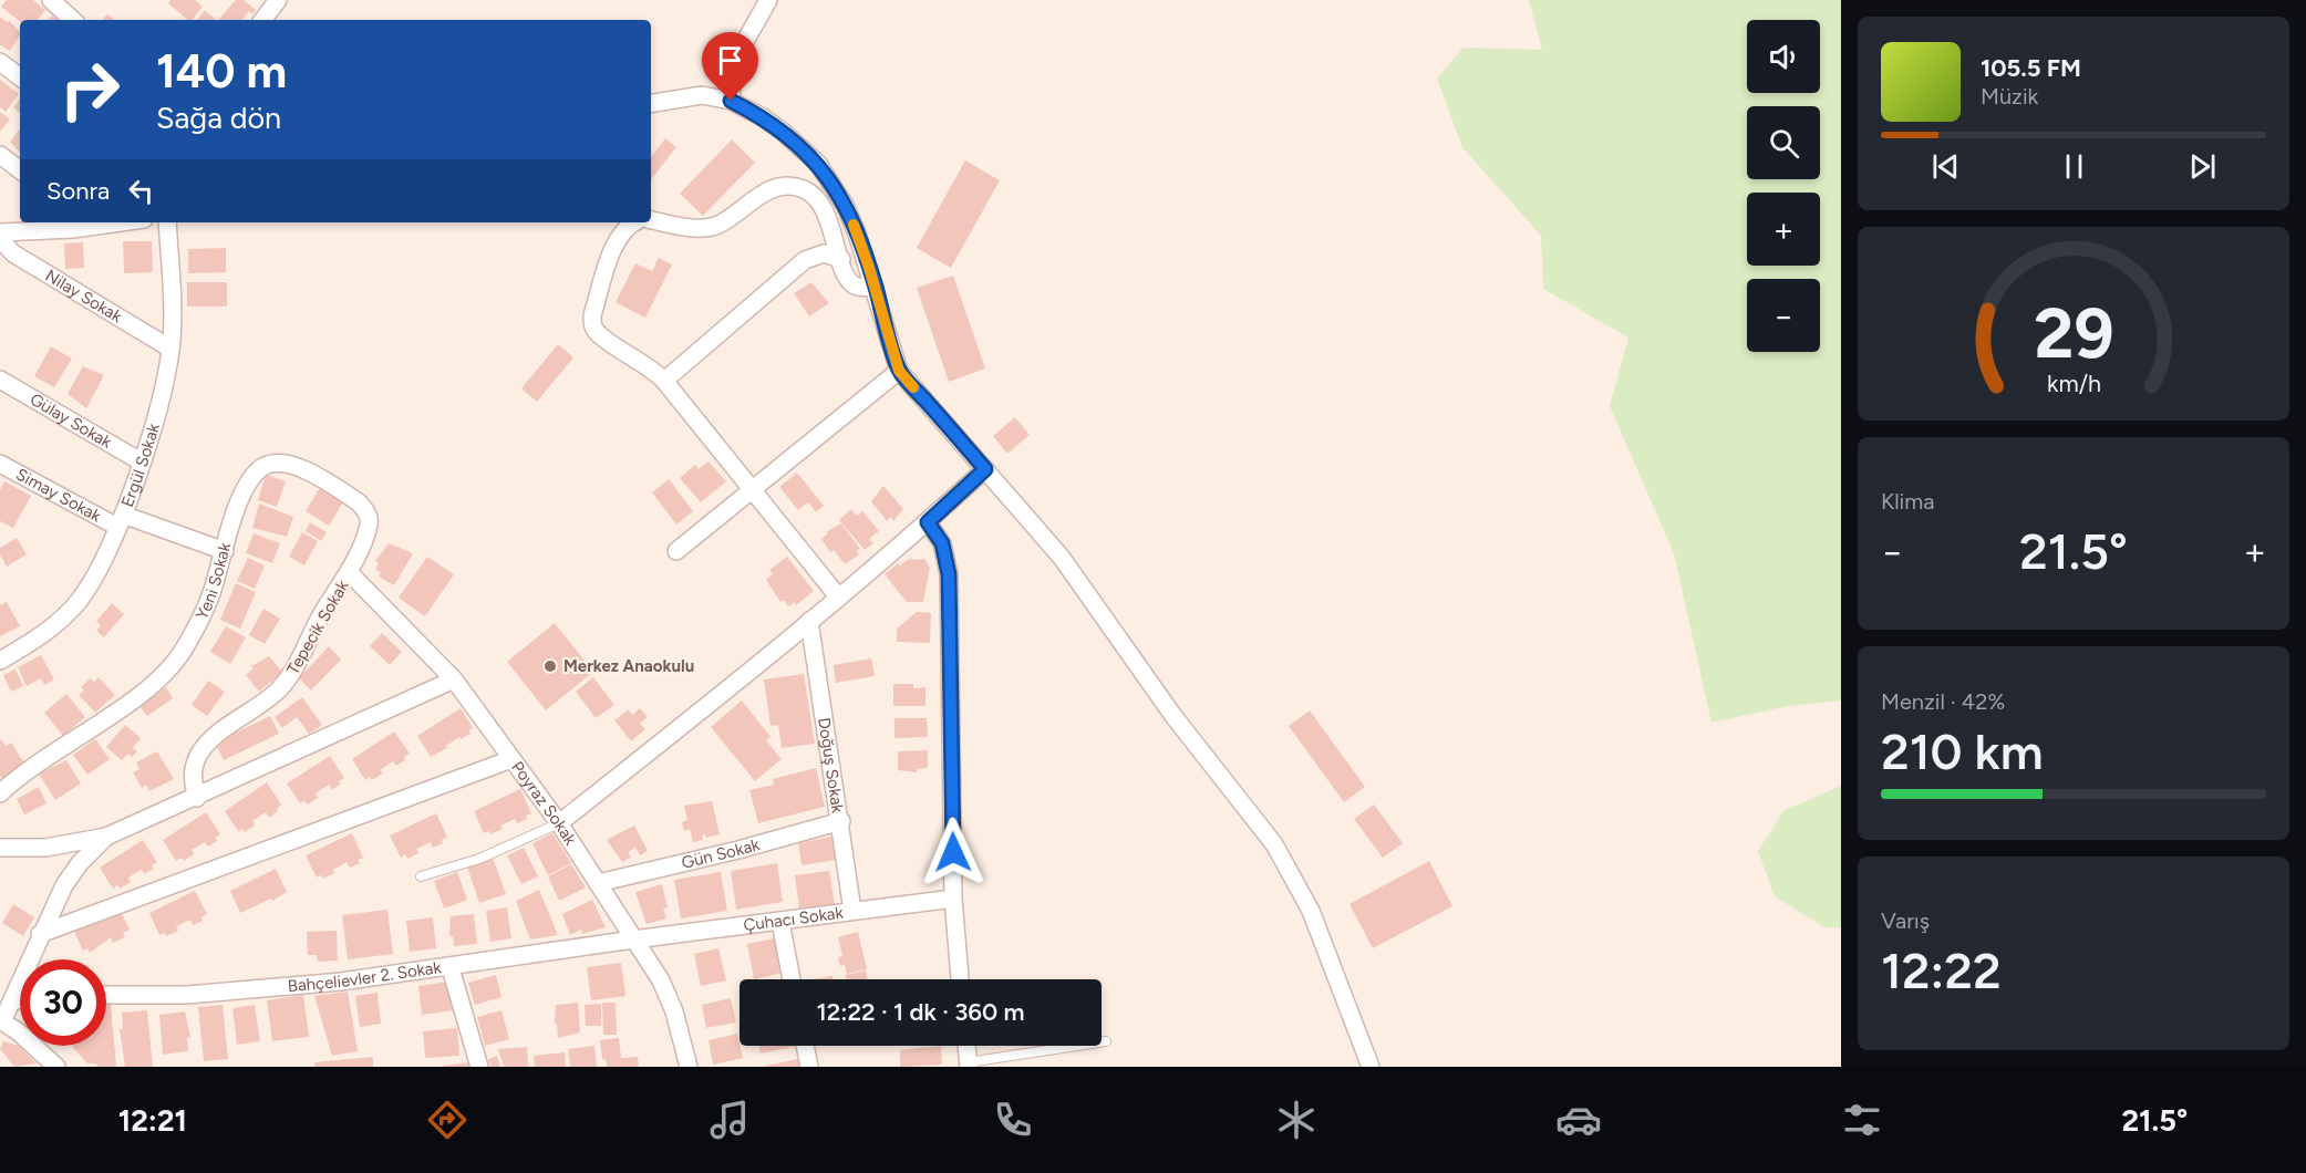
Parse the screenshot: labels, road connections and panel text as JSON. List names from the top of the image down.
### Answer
{
  "streets": {
    "street": [
      "Nilay Sokak",
      "Gülay Sokak",
      "Ergül Sokak",
      "Simay Sokak",
      "Yeni Sokak",
      "Tepecik Sokak",
      "Doğuş Sokak",
      "Poyraz Sokak",
      "Gün Sokak",
      "Çuhacı Sokak",
      "Bahçelievler 2. Sokak"
    ]
  },
  "crossings": [
    ["Nilay Sokak", "Ergül Sokak"],
    ["Gülay Sokak", "Ergül Sokak"],
    ["Ergül Sokak", "Simay Sokak"],
    ["Simay Sokak", "Yeni Sokak"],
    ["Yeni Sokak", "Tepecik Sokak"],
    ["Yeni Sokak", "Poyraz Sokak"],
    ["Tepecik Sokak", "Poyraz Sokak"],
    ["Doğuş Sokak", "Gün Sokak"],
    ["Doğuş Sokak", "Çuhacı Sokak"],
    ["Poyraz Sokak", "Gün Sokak"],
    ["Poyraz Sokak", "Çuhacı Sokak"],
    ["Poyraz Sokak", "Bahçelievler 2. Sokak"],
    ["Çuhacı Sokak", "Bahçelievler 2. Sokak"]
  ],
  "places": ["Merkez Anaokulu"],
  "page": {
    "map_buttons": ["+", "−"],
    "turn": ["140 m", "Sağa dön"],
    "song": ["105.5 FM", "Müzik"],
    "then": "Sonra",
    "tile": [
      "Klima",
      ["Menzil · 42%", "210 km"],
      ["Varış", "12:22"]
    ],
    "heat": ["−", "21.5°", "+"],
    "limit": "30",
    "trip": "12:22 · 1 dk · 360 m",
    "tabs": ["12:21", "21.5°"],
    "gauge": ["29", "km/h"]
  }
}
